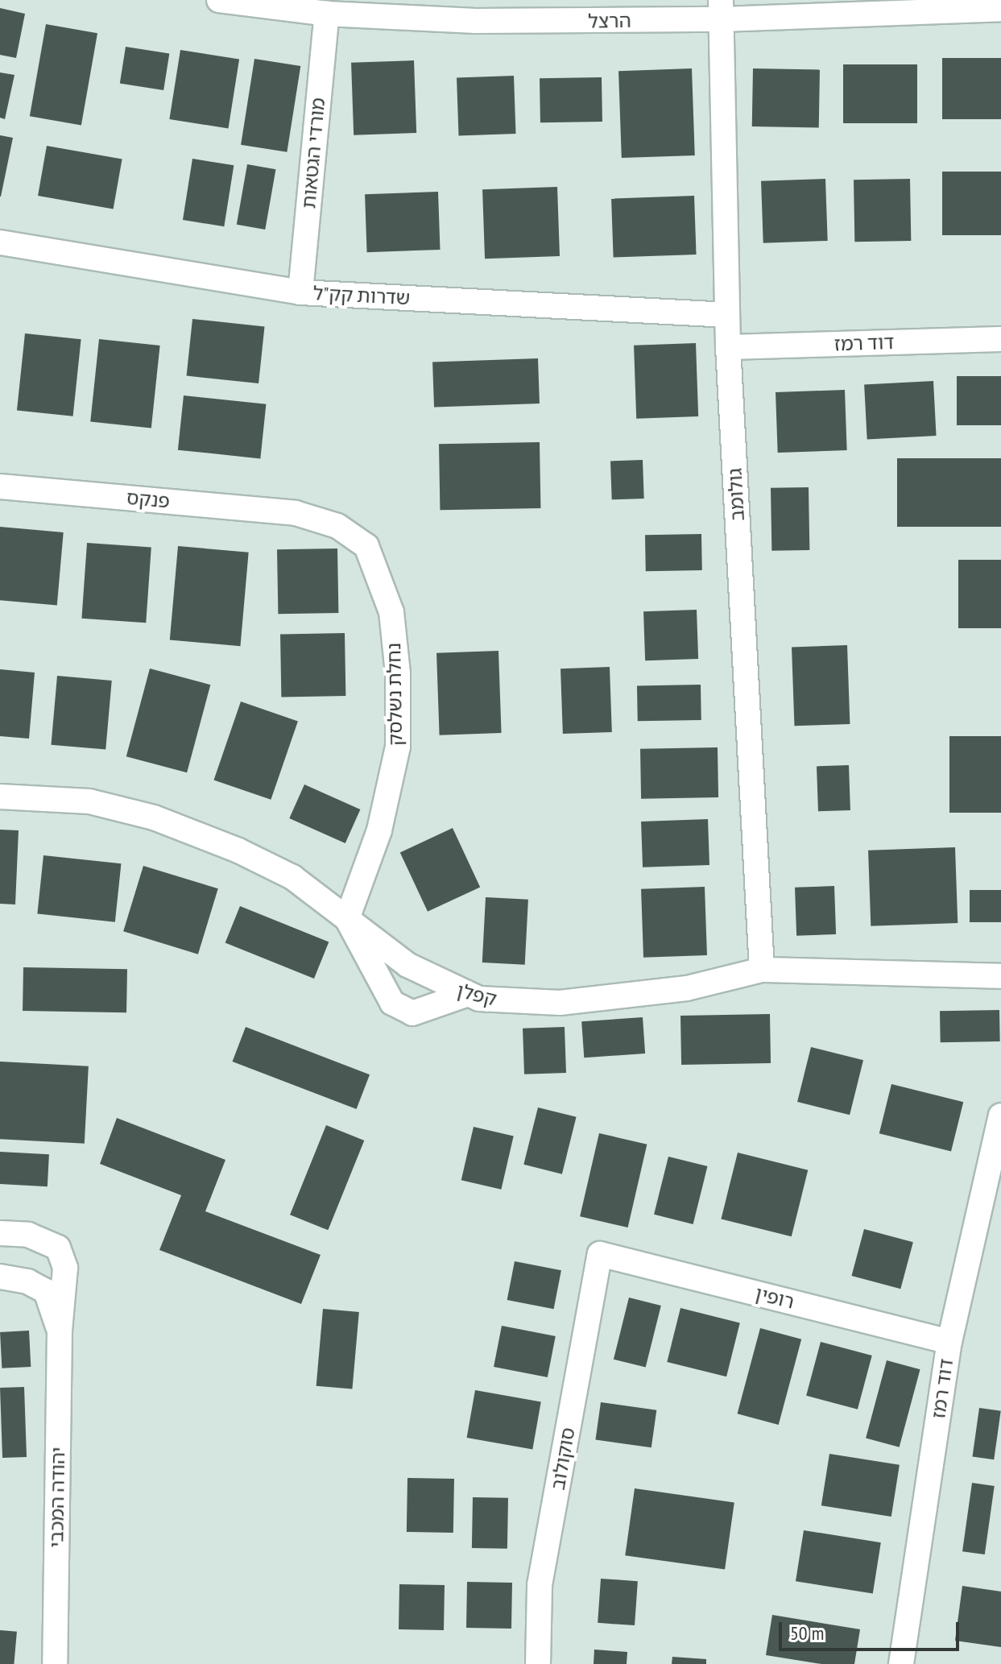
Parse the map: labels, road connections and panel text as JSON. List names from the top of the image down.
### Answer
{
  "streets": {
    "street": [
      "הרצל",
      "מורדי הגטאות",
      "שדרות קק\"ל",
      "דוד רמז",
      "גולומב",
      "פנקס",
      "נחלת נשלסק",
      "קפלן",
      "רופין",
      "סוקולוב",
      "יהודה המכבי"
    ]
  },
  "crossings": [
    ["הרצל", "מורדי הגטאות"],
    ["הרצל", "גולומב"],
    ["מורדי הגטאות", "שדרות קק\"ל"],
    ["שדרות קק\"ל", "גולומב"],
    ["דוד רמז", "גולומב"],
    ["דוד רמז", "רופין"],
    ["גולומב", "קפלן"],
    ["פנקס", "נחלת נשלסק"],
    ["נחלת נשלסק", "קפלן"],
    ["רופין", "סוקולוב"]
  ],
  "scale_bar": "50 m"
}
